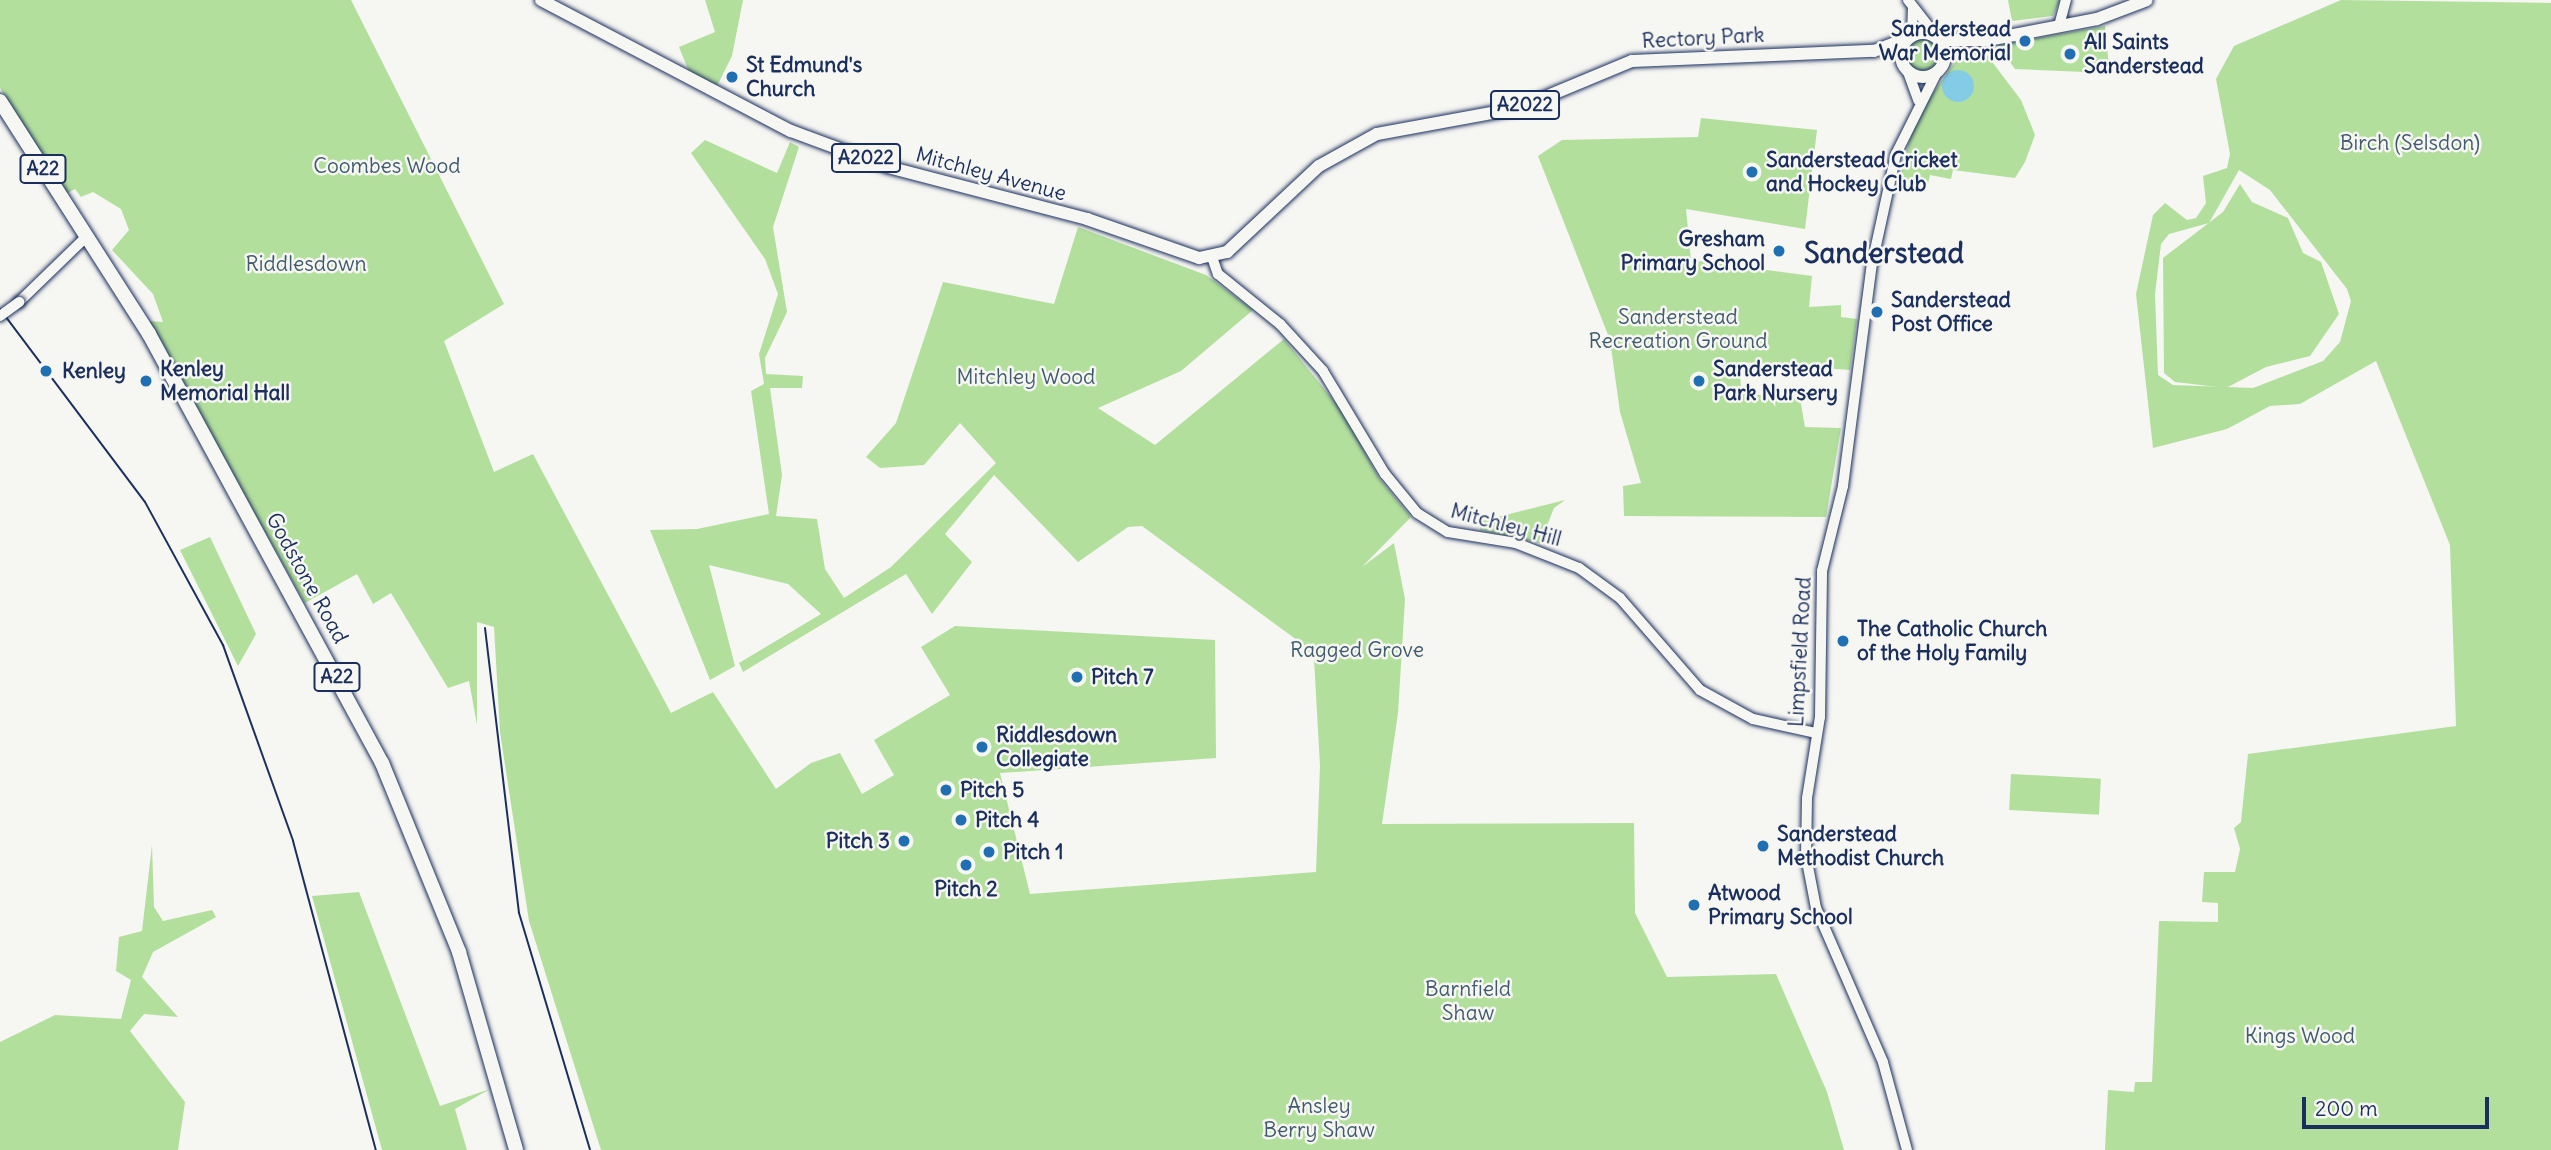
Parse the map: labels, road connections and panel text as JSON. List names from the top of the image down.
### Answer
{
  "streets": {
    "highway": ["A22", "Godstone Road"],
    "main road": [
      "Rectory Park",
      "A2022",
      "Mitchley Avenue",
      "Mitchley Hill",
      "Limpsfield Road"
    ]
  },
  "crossings": [
    ["Rectory Park", "Mitchley Avenue"],
    ["Rectory Park", "Mitchley Hill"],
    ["Rectory Park", "Limpsfield Road"],
    ["Mitchley Avenue", "Mitchley Hill"],
    ["Mitchley Hill", "Limpsfield Road"]
  ],
  "districts": ["Sanderstead"],
  "parks": [
    "Birch (Selsdon)",
    "Coombes Wood",
    "Riddlesdown",
    "Sanderstead Recreation Ground",
    "Mitchley Wood",
    "Ragged Grove",
    "Barnfield Shaw",
    "Kings Wood",
    "Ansley Berry Shaw"
  ],
  "places": [
    "Sanderstead War Memorial",
    "All Saints Sanderstead",
    "St Edmund's Church",
    "Sanderstead Cricket and Hockey Club",
    "Gresham Primary School",
    "Sanderstead Post Office",
    "Kenley",
    "Kenley Memorial Hall",
    "Sanderstead Park Nursery",
    "The Catholic Church of the Holy Family",
    "Pitch 7",
    "Riddlesdown Collegiate",
    "Pitch 5",
    "Pitch 4",
    "Pitch 3",
    "Sanderstead Methodist Church",
    "Pitch 1",
    "Pitch 2",
    "Atwood Primary School"
  ],
  "scale_bar": "200 m"
}
